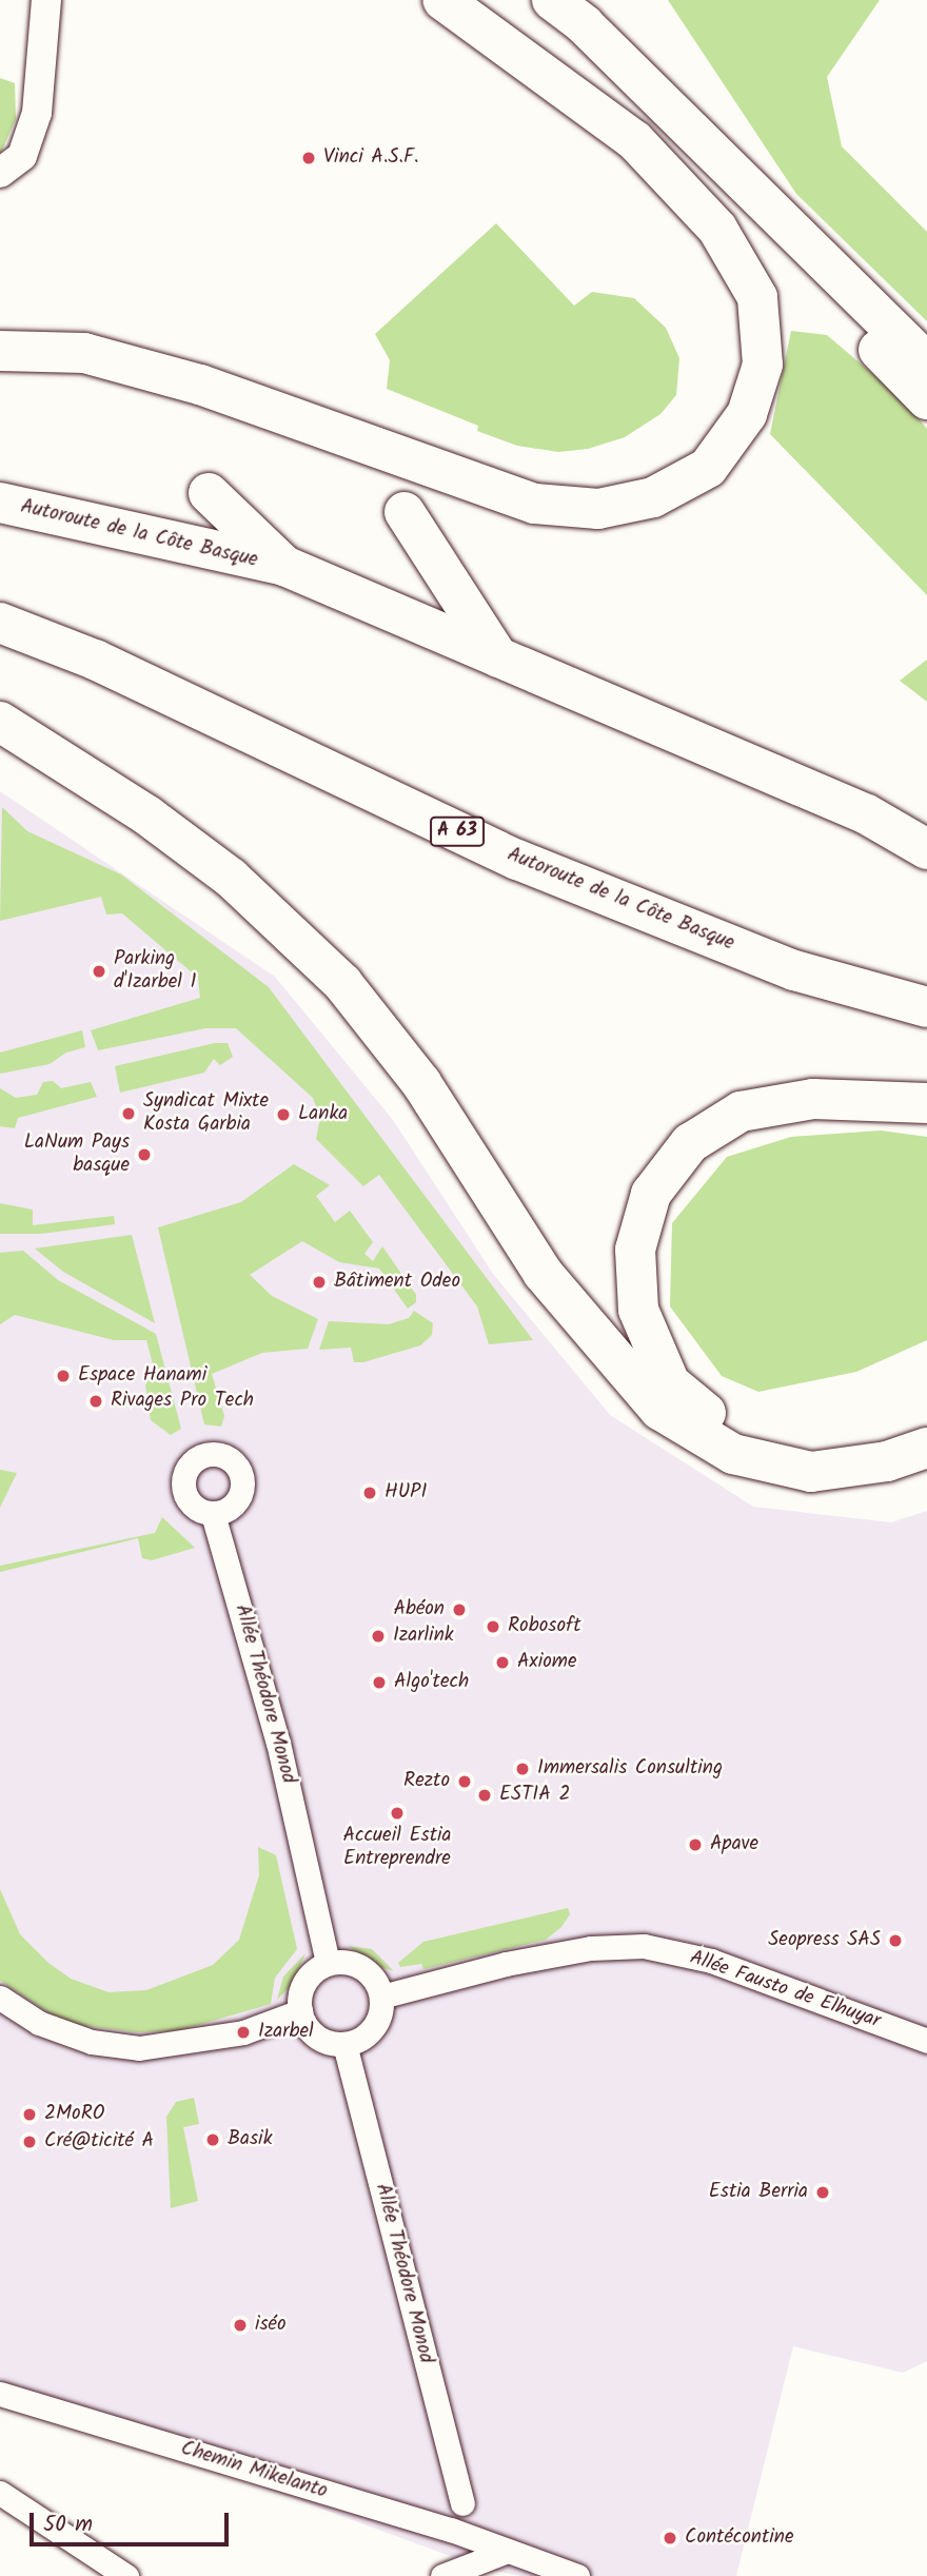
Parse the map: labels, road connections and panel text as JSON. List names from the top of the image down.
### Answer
{
  "streets": {
    "highway": ["Autoroute de la Côte Basque", "A 63"],
    "street": ["Allée Théodore Monod", "Allée Fausto de Elhuyar", "Chemin Mikelanto"]
  },
  "crossings": [
    ["Allée Théodore Monod", "Allée Fausto de Elhuyar"]
  ],
  "places": [
    "Vinci A.S.F.",
    "Parking d'Izarbel 1",
    "Syndicat Mixte Kosta Garbia",
    "Lanka",
    "LaNum Pays basque",
    "Bâtiment Odeo",
    "Espace Hanami",
    "Rivages Pro Tech",
    "HUPI",
    "Abéon",
    "Robosoft",
    "Izarlink",
    "Axiome",
    "Algo'tech",
    "Immersalis Consulting",
    "Rezto",
    "ESTIA 2",
    "Accueil Estia Entreprendre",
    "Apave",
    "Seopress SAS",
    "Izarbel",
    "2MoRO",
    "Basik",
    "Cré@ticité A",
    "Estia Berria",
    "iséo",
    "Contécontine"
  ],
  "scale_bar": "50 m"
}
